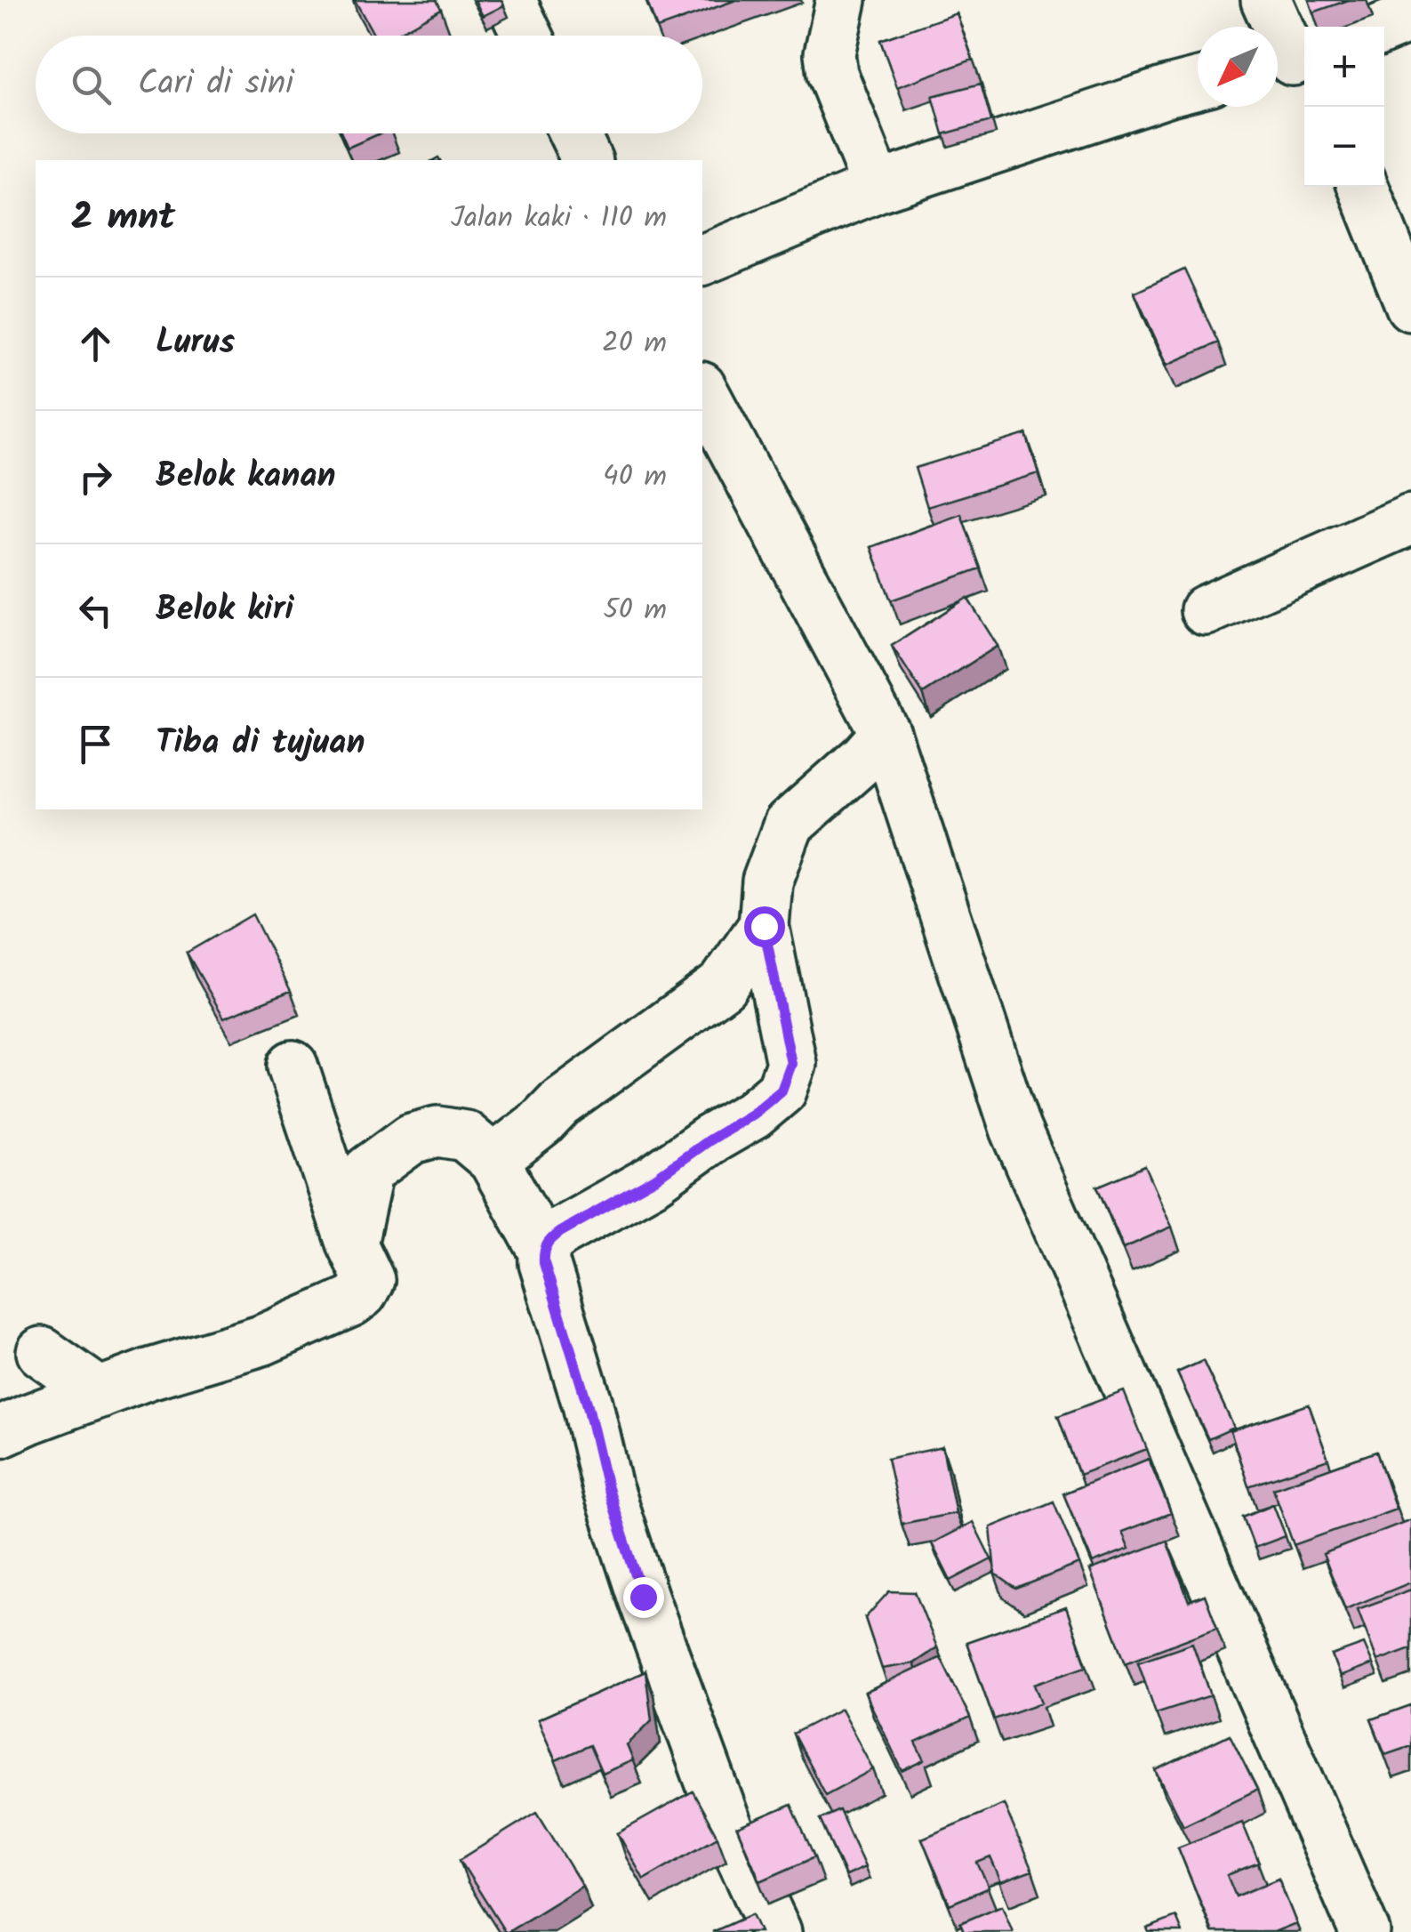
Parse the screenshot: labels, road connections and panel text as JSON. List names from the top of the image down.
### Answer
{
  "north": "bottom left",
  "page": {
    "map_buttons": ["+", "−"],
    "search": "Cari di sini",
    "heading": ["2 mnt", "Jalan kaki · 110 m"],
    "list": [
      ["Lurus", "20 m"],
      ["Belok kanan", "40 m"],
      ["Belok kiri", "50 m"],
      "Tiba di tujuan"
    ]
  }
}
